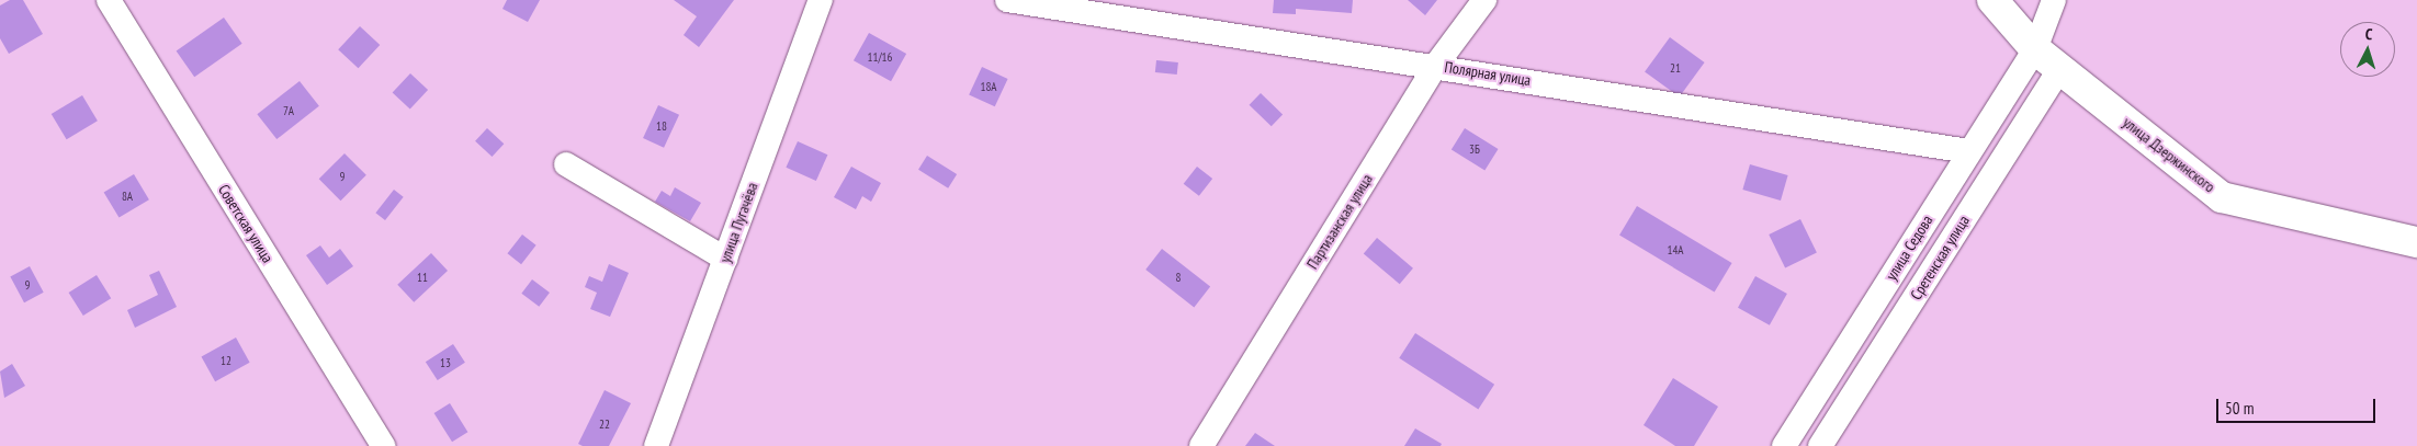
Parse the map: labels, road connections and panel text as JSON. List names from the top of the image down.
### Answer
{
  "streets": {
    "street": [
      "Полярная улица",
      "улица Дзержинского",
      "Партизанская улица",
      "улица Пугачёва",
      "Советская улица",
      "улица Седова",
      "Сретенская улица"
    ]
  },
  "crossings": [
    ["Полярная улица", "Партизанская улица"],
    ["Полярная улица", "улица Седова"],
    ["улица Дзержинского", "улица Седова"],
    ["улица Дзержинского", "Сретенская улица"]
  ],
  "house_numbers": [
    "11/16",
    "21",
    "18А",
    "7А",
    "18",
    "3Б",
    "9",
    "8А",
    "14А",
    "11",
    "8",
    "9",
    "12",
    "13",
    "22"
  ],
  "scale_bar": "50 m",
  "north": "top"
}
